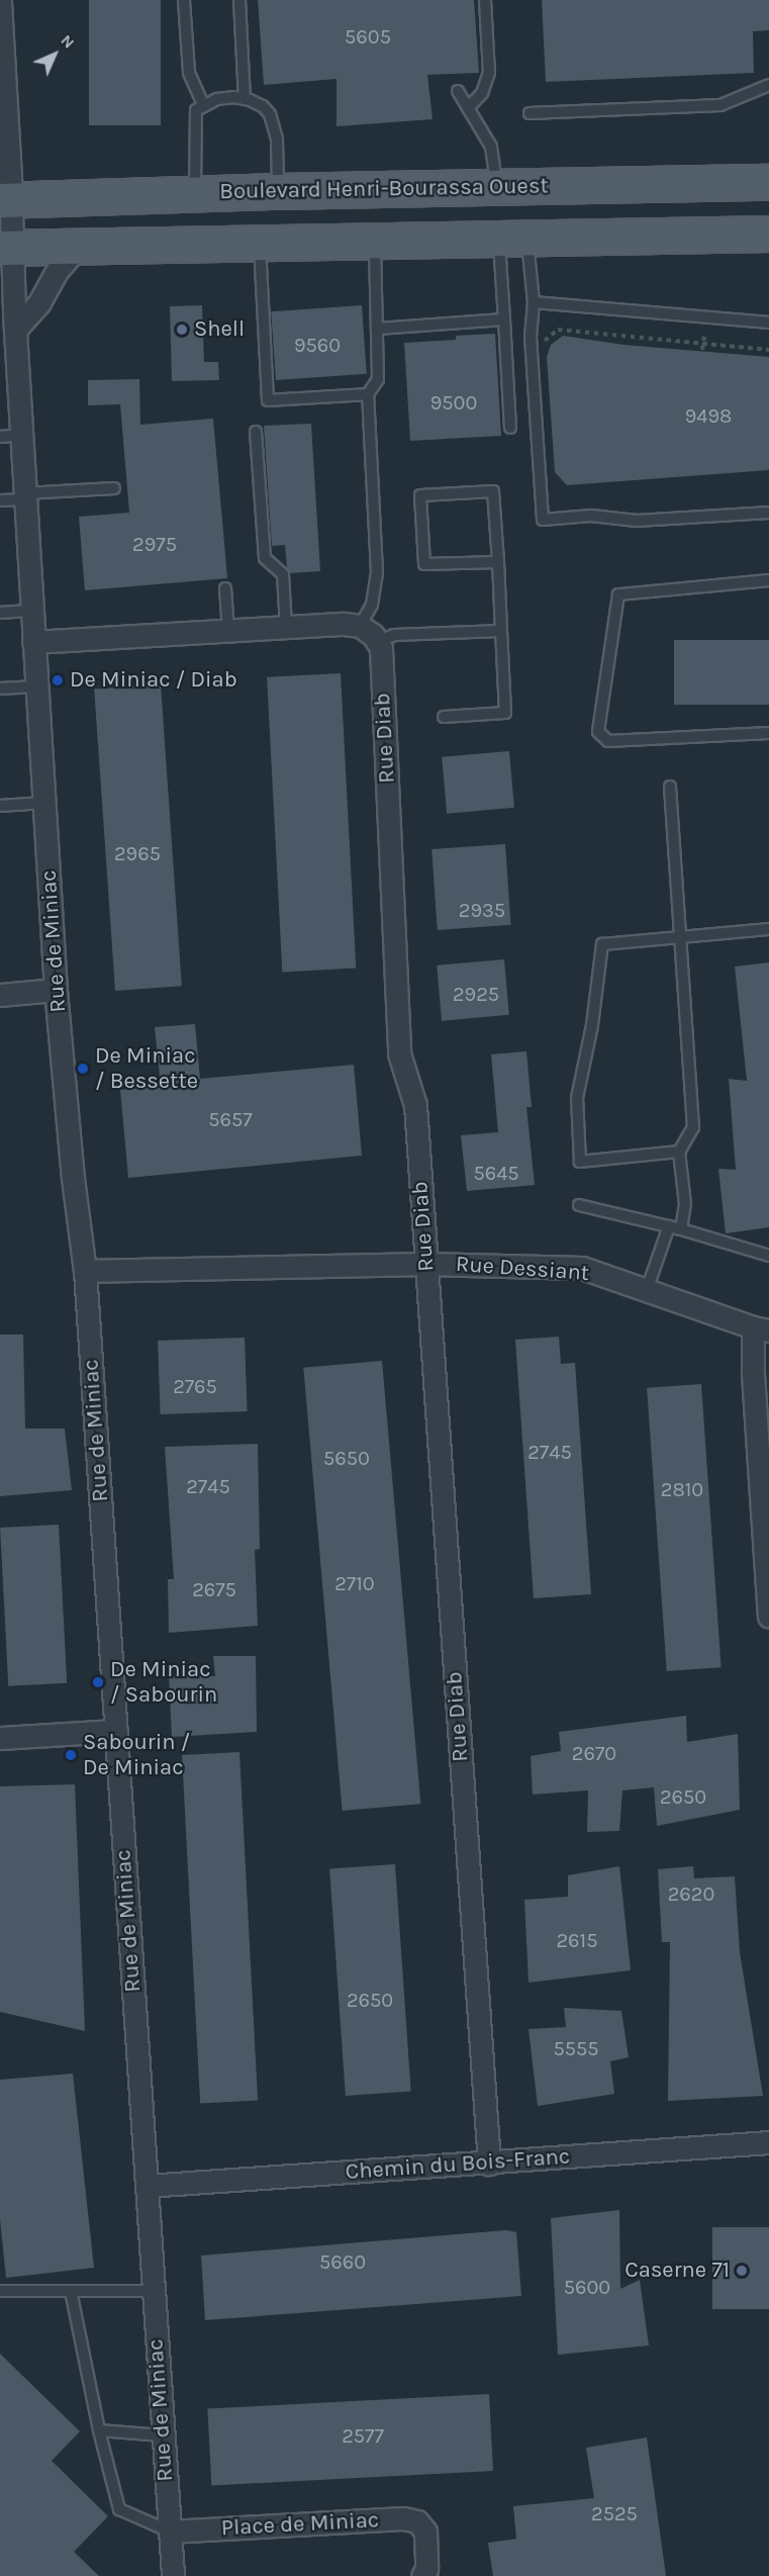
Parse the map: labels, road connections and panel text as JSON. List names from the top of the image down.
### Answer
{
  "streets": {
    "main road": ["Boulevard Henri-Bourassa Ouest"],
    "street": [
      "Rue Diab",
      "Rue de Miniac",
      "Rue Dessiant",
      "Chemin du Bois-Franc",
      "Place de Miniac"
    ]
  },
  "crossings": [
    ["Boulevard Henri-Bourassa Ouest", "Rue de Miniac"],
    ["Rue Diab", "Rue Dessiant"],
    ["Rue Diab", "Chemin du Bois-Franc"],
    ["Rue de Miniac", "Rue Dessiant"],
    ["Rue de Miniac", "Chemin du Bois-Franc"],
    ["Rue de Miniac", "Place de Miniac"]
  ],
  "places": [
    "Shell",
    "De Miniac / Diab",
    "De Miniac / Bessette",
    "De Miniac / Sabourin",
    "Sabourin / De Miniac",
    "Caserne 71"
  ],
  "house_numbers": [
    "5605",
    "9560",
    "9500",
    "9498",
    "2975",
    "2965",
    "2935",
    "2925",
    "5657",
    "5645",
    "2765",
    "2745",
    "5650",
    "2745",
    "2810",
    "2710",
    "2675",
    "2670",
    "2650",
    "2620",
    "2615",
    "2650",
    "5555",
    "5660",
    "5600",
    "2577",
    "2525"
  ],
  "north": "top right"
}
